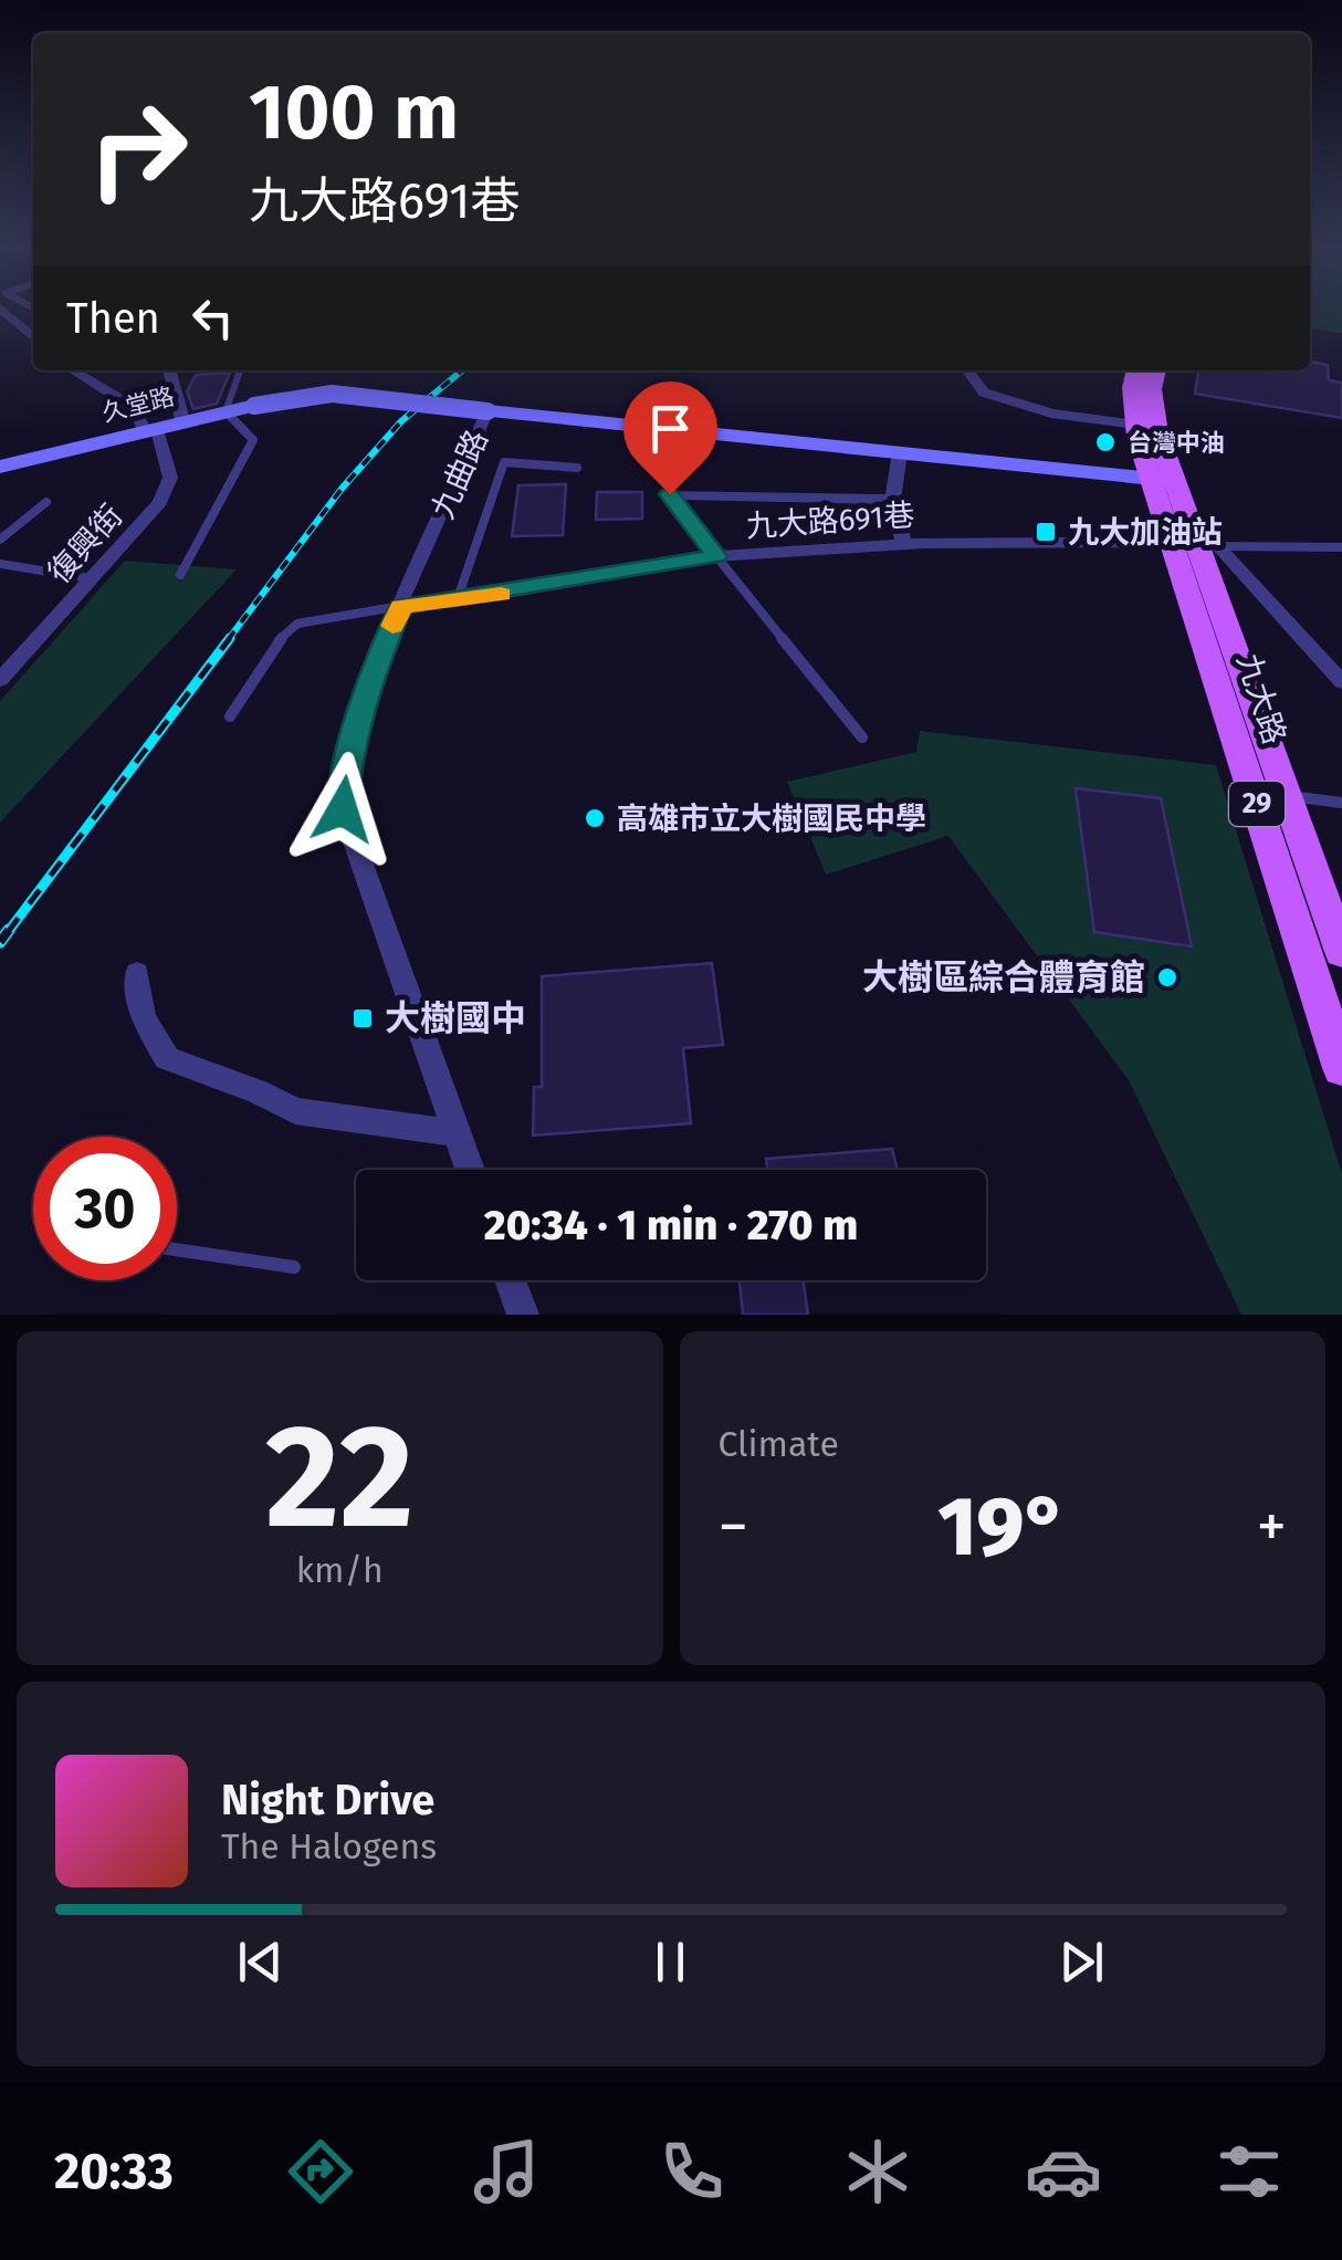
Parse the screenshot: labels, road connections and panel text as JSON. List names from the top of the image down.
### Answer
{
  "streets": {
    "main road": ["九大路", "29"],
    "street": [
      "久堂路",
      "九曲路",
      "九大路691巷",
      "復興街"
    ]
  },
  "crossings": [
    ["久堂路", "九曲路"],
    ["久堂路", "復興街"],
    ["九曲路", "九大路691巷"],
    ["九曲路", "九大路"],
    ["九曲路", "29"],
    ["九大路691巷", "九大路"],
    ["九大路", "29"]
  ],
  "places": {
    "other": ["台灣中油", "高雄市立大樹國民中學", "大樹區綜合體育館"],
    "transit": ["九大加油站", "大樹國中"]
  },
  "page": {
    "turn": ["100 m", "九大路691巷"],
    "then": "Then",
    "limit": "30",
    "trip": "20:34 · 1 min · 270 m",
    "tile": [
      ["22", "km/h"],
      "Climate"
    ],
    "heat": ["−", "19°", "+"],
    "song": ["Night Drive", "The Halogens"],
    "tabs": "20:33"
  }
}
